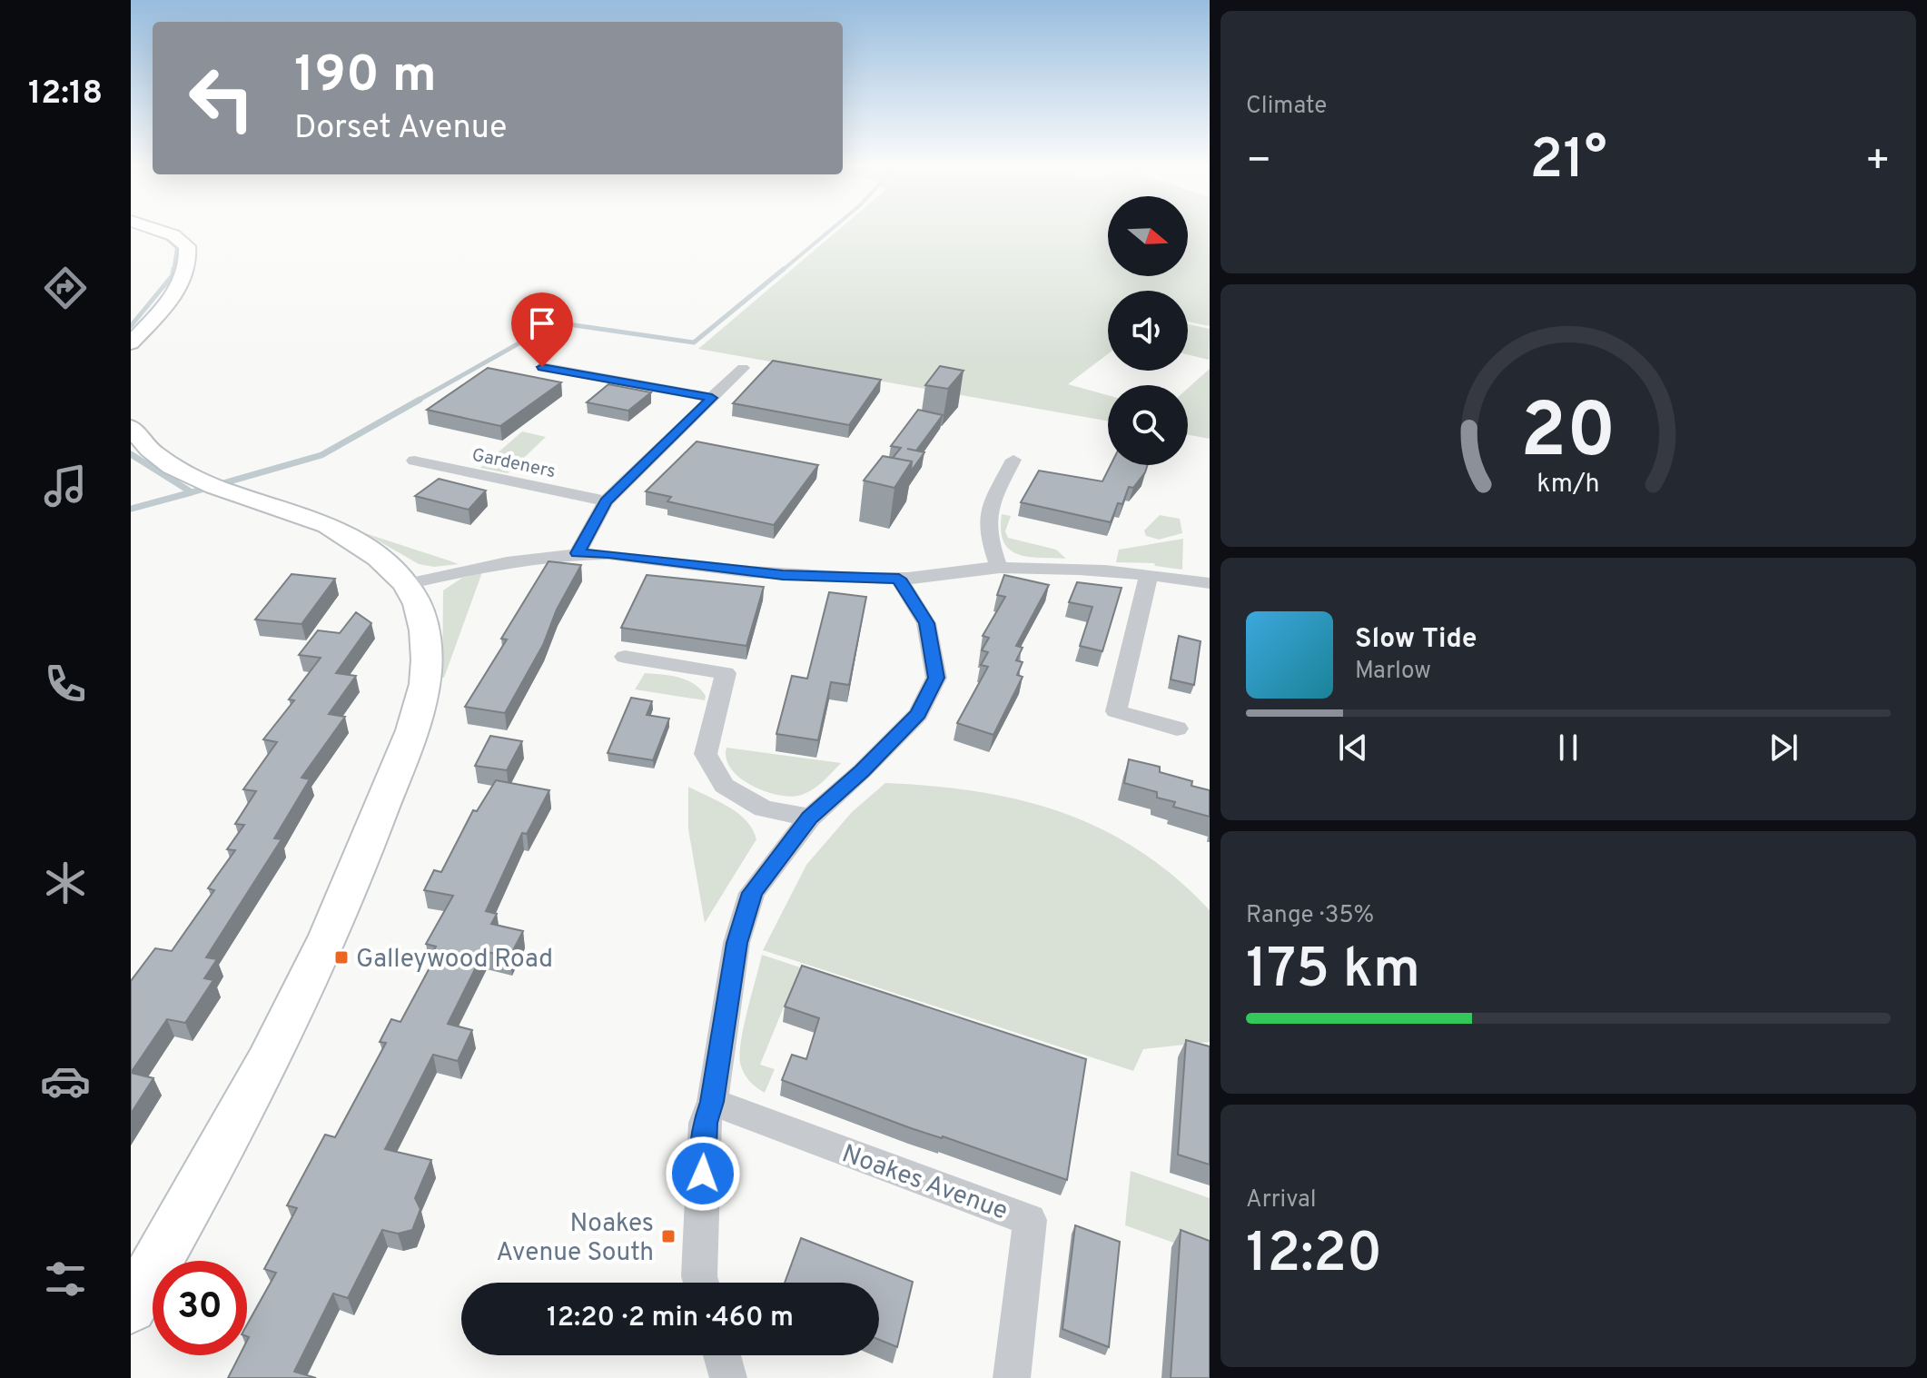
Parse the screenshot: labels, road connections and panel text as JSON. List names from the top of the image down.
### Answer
{
  "streets": {
    "street": ["Gardeners", "Noakes Avenue"]
  },
  "places": {
    "transit": ["Galleywood Road", "Noakes Avenue South"]
  },
  "north": "right",
  "page": {
    "tabs": "12:18",
    "tile": [
      "Climate",
      ["Range · 35%", "175 km"],
      ["Arrival", "12:20"]
    ],
    "turn": ["190 m", "Dorset Avenue"],
    "heat": ["−", "21°", "+"],
    "song": ["Slow Tide", "Marlow"],
    "limit": "30",
    "trip": "12:20 · 2 min · 460 m",
    "gauge": ["20", "km/h"]
  }
}
